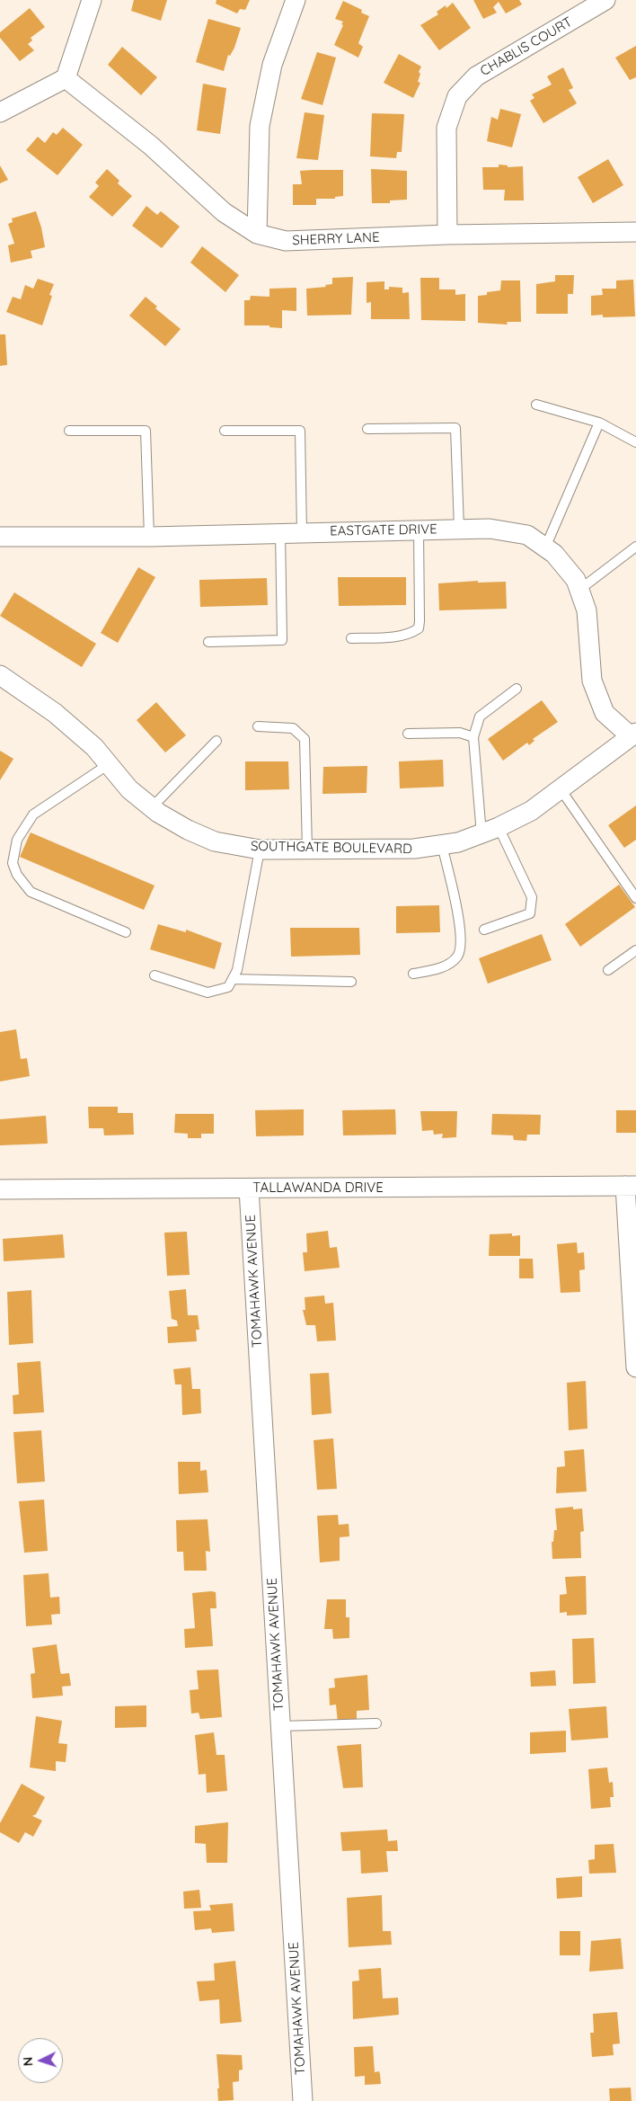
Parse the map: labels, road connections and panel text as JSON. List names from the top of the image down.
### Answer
{
  "streets": {
    "street": [
      "CHABLIS COURT",
      "SHERRY LANE",
      "EASTGATE DRIVE",
      "SOUTHGATE BOULEVARD",
      "TALLAWANDA DRIVE",
      "TOMAHAWK AVENUE"
    ]
  },
  "crossings": [
    ["CHABLIS COURT", "SHERRY LANE"],
    ["EASTGATE DRIVE", "SOUTHGATE BOULEVARD"],
    ["TALLAWANDA DRIVE", "TOMAHAWK AVENUE"]
  ],
  "north": "left"
}
